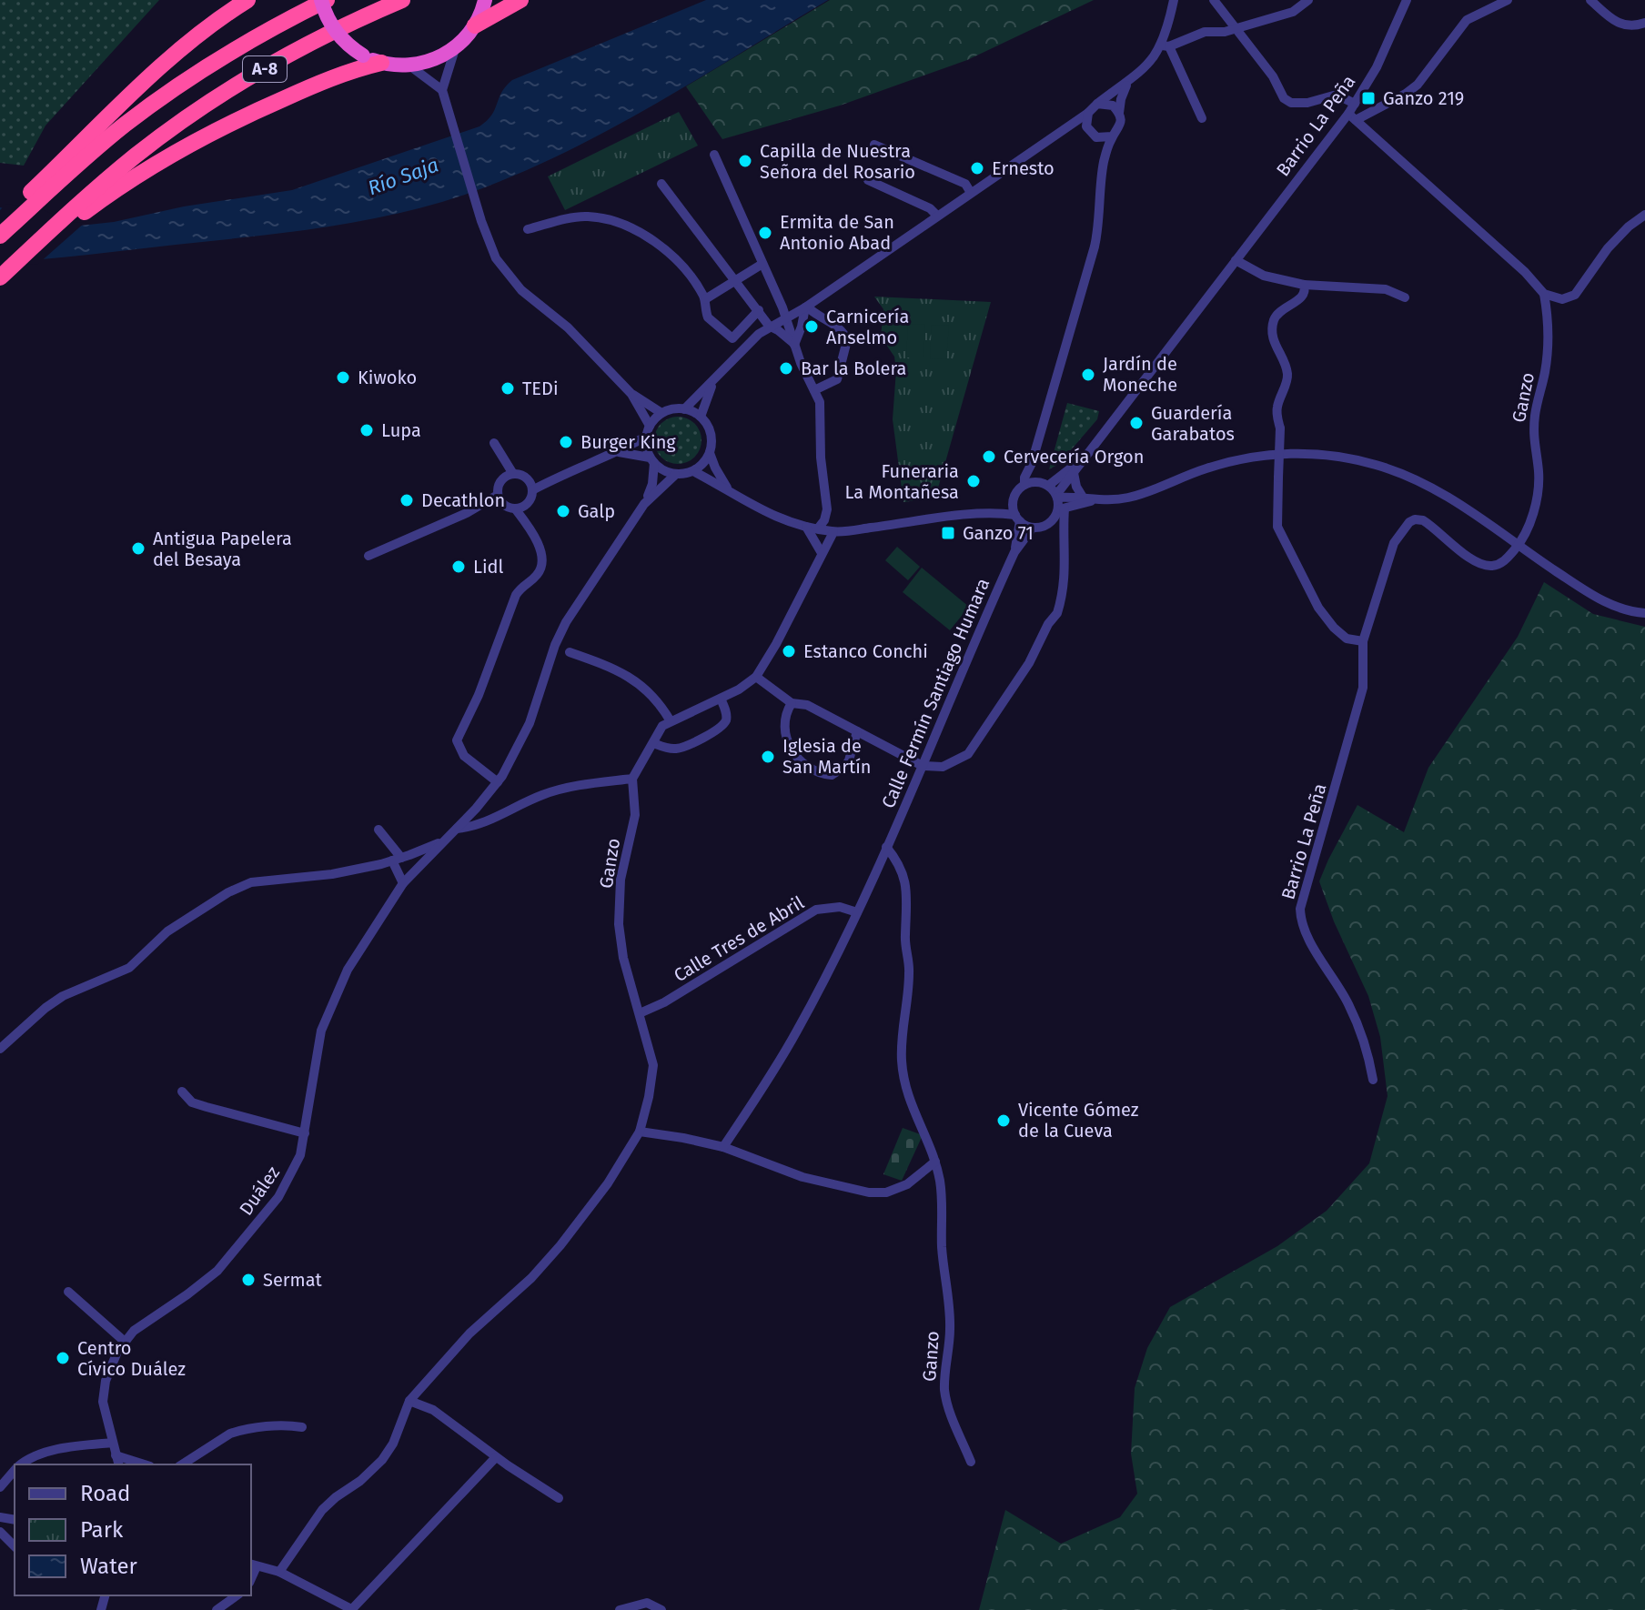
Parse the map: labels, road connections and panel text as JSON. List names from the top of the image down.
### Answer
{
  "streets": {
    "highway": ["A-8"],
    "street": [
      "Barrio La Peña",
      "Ganzo",
      "Calle Fermín Santiago Humara",
      "Calle Tres de Abril",
      "Duález"
    ]
  },
  "crossings": [
    ["Barrio La Peña", "Ganzo"],
    ["Barrio La Peña", "Calle Fermín Santiago Humara"],
    ["Ganzo", "Calle Tres de Abril"],
    ["Calle Fermín Santiago Humara", "Calle Tres de Abril"]
  ],
  "water": ["Río Saja"],
  "places": {
    "transit": ["Ganzo 219", "Ganzo 71"],
    "other": [
      "Capilla de Nuestra Señora del Rosario",
      "Ernesto",
      "Ermita de San Antonio Abad",
      "Carnicería Anselmo",
      "Bar la Bolera",
      "Jardín de Moneche",
      "Kiwoko",
      "TEDi",
      "Guardería Garabatos",
      "Lupa",
      "Burger King",
      "Cervecería Orgon",
      "Funeraria La Montañesa",
      "Decathlon",
      "Galp",
      "Antigua Papelera del Besaya",
      "Lidl",
      "Estanco Conchi",
      "Iglesia de San Martín",
      "Vicente Gómez de la Cueva",
      "Sermat",
      "Centro Cívico Duález"
    ]
  },
  "legend": ["Road", "Park", "Water"]
}
